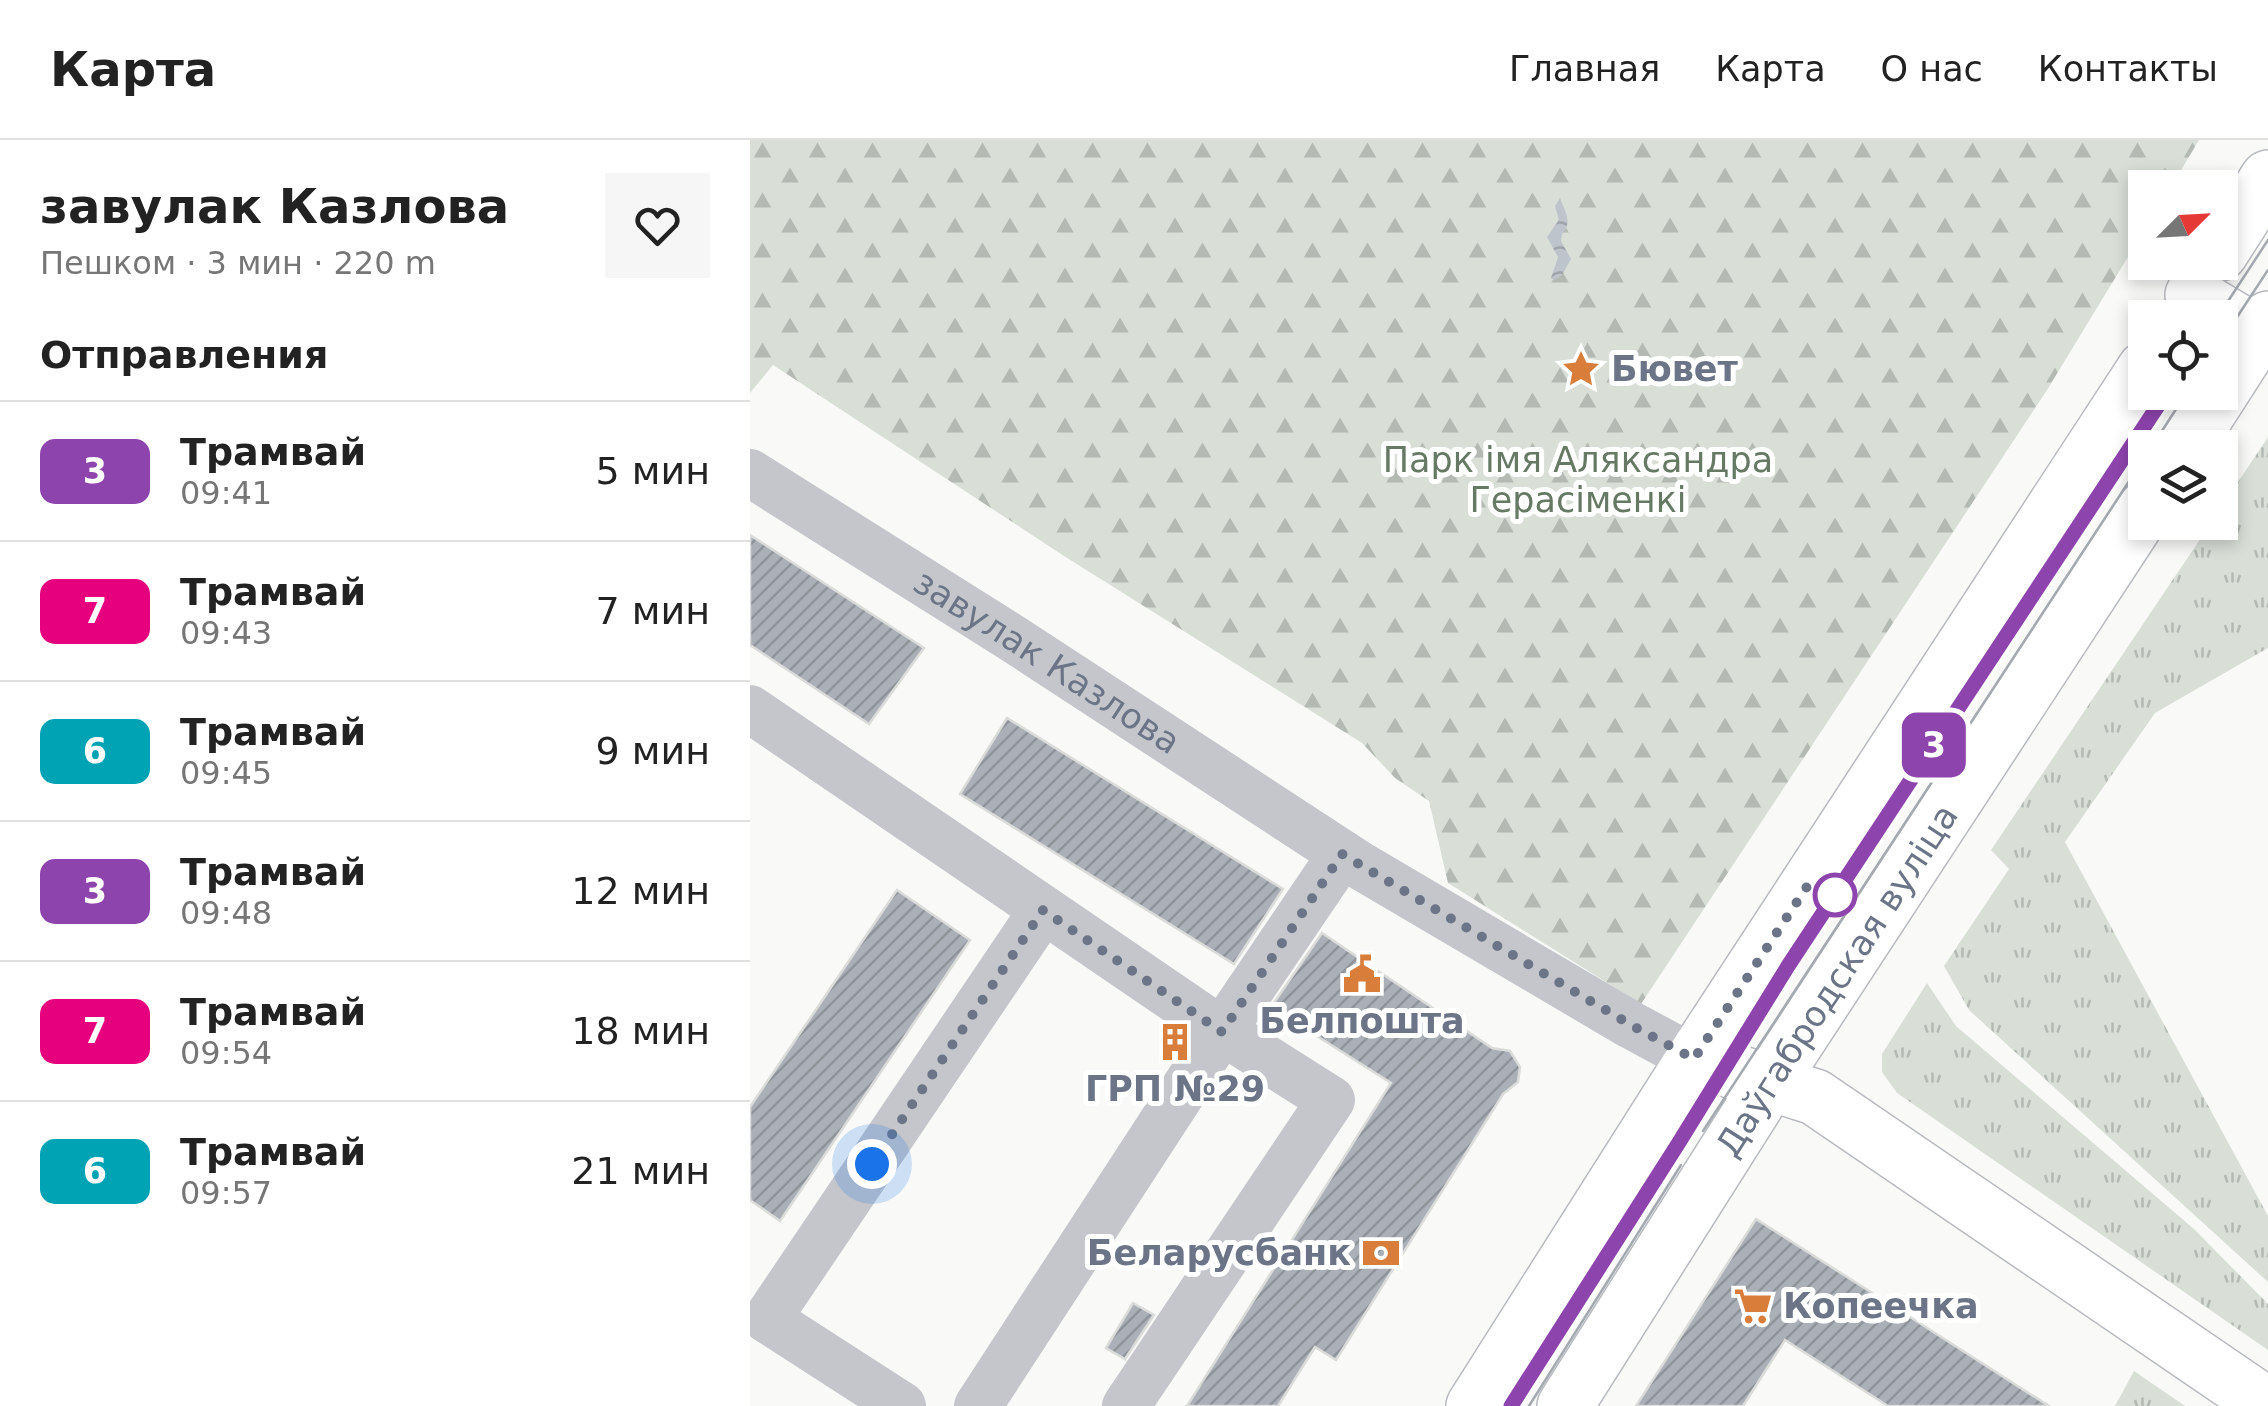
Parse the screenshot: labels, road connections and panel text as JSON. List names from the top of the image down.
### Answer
{
  "streets": {
    "main road": ["завулак Казлова", "Даўгабродская вуліца"]
  },
  "crossings": [
    ["завулак Казлова", "Даўгабродская вуліца"]
  ],
  "parks": ["Парк імя Аляксандра Герасіменкі"],
  "places": {
    "place": ["Бювет"],
    "public building": ["Белпошта"],
    "building": ["ГРП №29"],
    "bank": ["Беларусбанк"],
    "supermarket": ["Копеечка"]
  },
  "lines": ["tram line 3"],
  "north": "top right",
  "page": {
    "header": "Карта",
    "nav": [
      "Главная",
      "Карта",
      "О нас",
      "Контакты"
    ],
    "heading": [
      ["завулак Казлова", "Пешком · 3 мин · 220 m"],
      "Отправления"
    ],
    "on_map": "3",
    "list": [
      {
        "mark": "3",
        "name": "Трамвай",
        "note": "09:41",
        "value": "5 мин"
      },
      {
        "mark": "7",
        "name": "Трамвай",
        "note": "09:43",
        "value": "7 мин"
      },
      {
        "mark": "6",
        "name": "Трамвай",
        "note": "09:45",
        "value": "9 мин"
      },
      {
        "mark": "3",
        "name": "Трамвай",
        "note": "09:48",
        "value": "12 мин"
      },
      {
        "mark": "7",
        "name": "Трамвай",
        "note": "09:54",
        "value": "18 мин"
      },
      {
        "mark": "6",
        "name": "Трамвай",
        "note": "09:57",
        "value": "21 мин"
      }
    ]
  }
}
